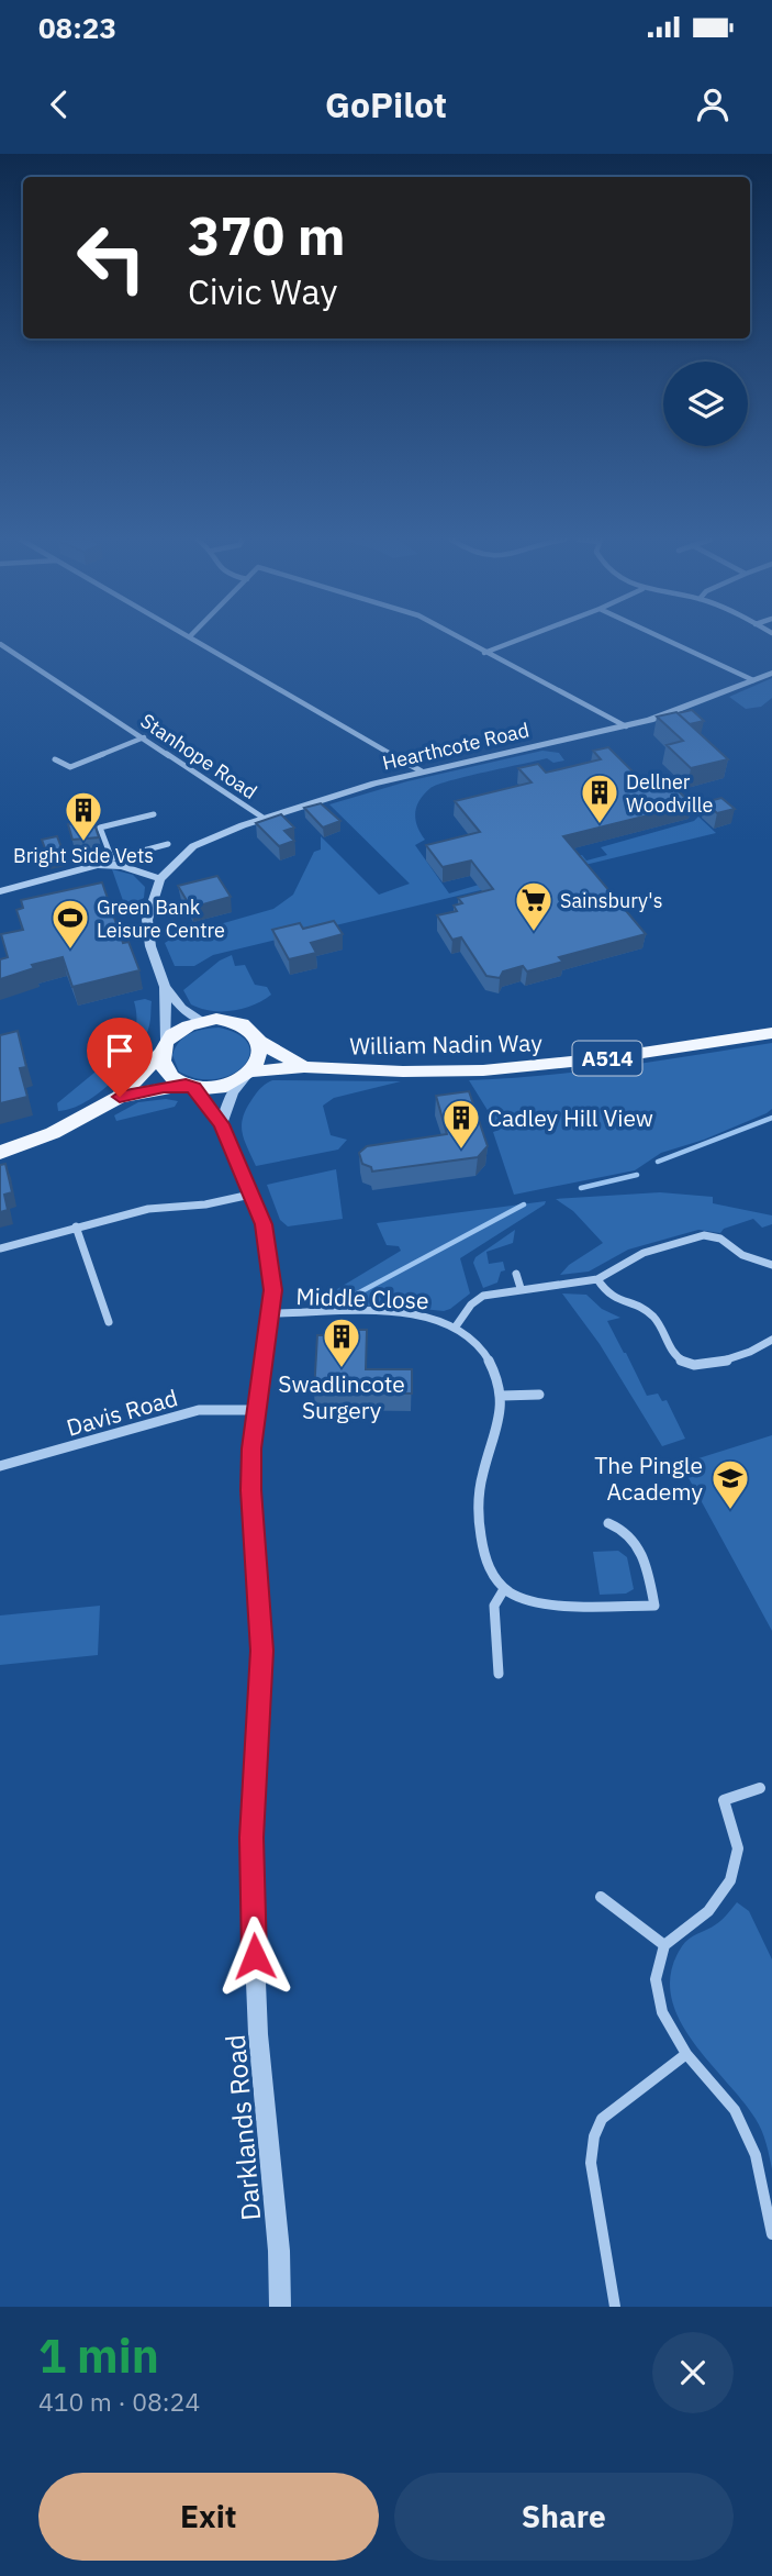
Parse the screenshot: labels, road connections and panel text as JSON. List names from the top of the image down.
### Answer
{
  "streets": {
    "main road": ["William Nadin Way", "A514"],
    "street": [
      "Hearthcote Road",
      "Stanhope Road",
      "Middle Close",
      "Davis Road",
      "Darklands Road"
    ]
  },
  "crossings": [
    ["Hearthcote Road", "Stanhope Road"],
    ["William Nadin Way", "Darklands Road"],
    ["Middle Close", "Darklands Road"],
    ["Davis Road", "Darklands Road"]
  ],
  "places": {
    "building": [
      "Dellner Woodville",
      "Bright Side Vets",
      "Cadley Hill View",
      "Swadlincote Surgery"
    ],
    "supermarket": ["Sainsbury's"],
    "sports": ["Green Bank Leisure Centre"],
    "school or university": ["The Pingle Academy"]
  },
  "page": {
    "status": "08:23",
    "header": "GoPilot",
    "turn": ["370 m", "Civic Way"],
    "heading": ["1 min", "410 m · 08:24"],
    "buttons": ["Exit", "Share"]
  }
}
